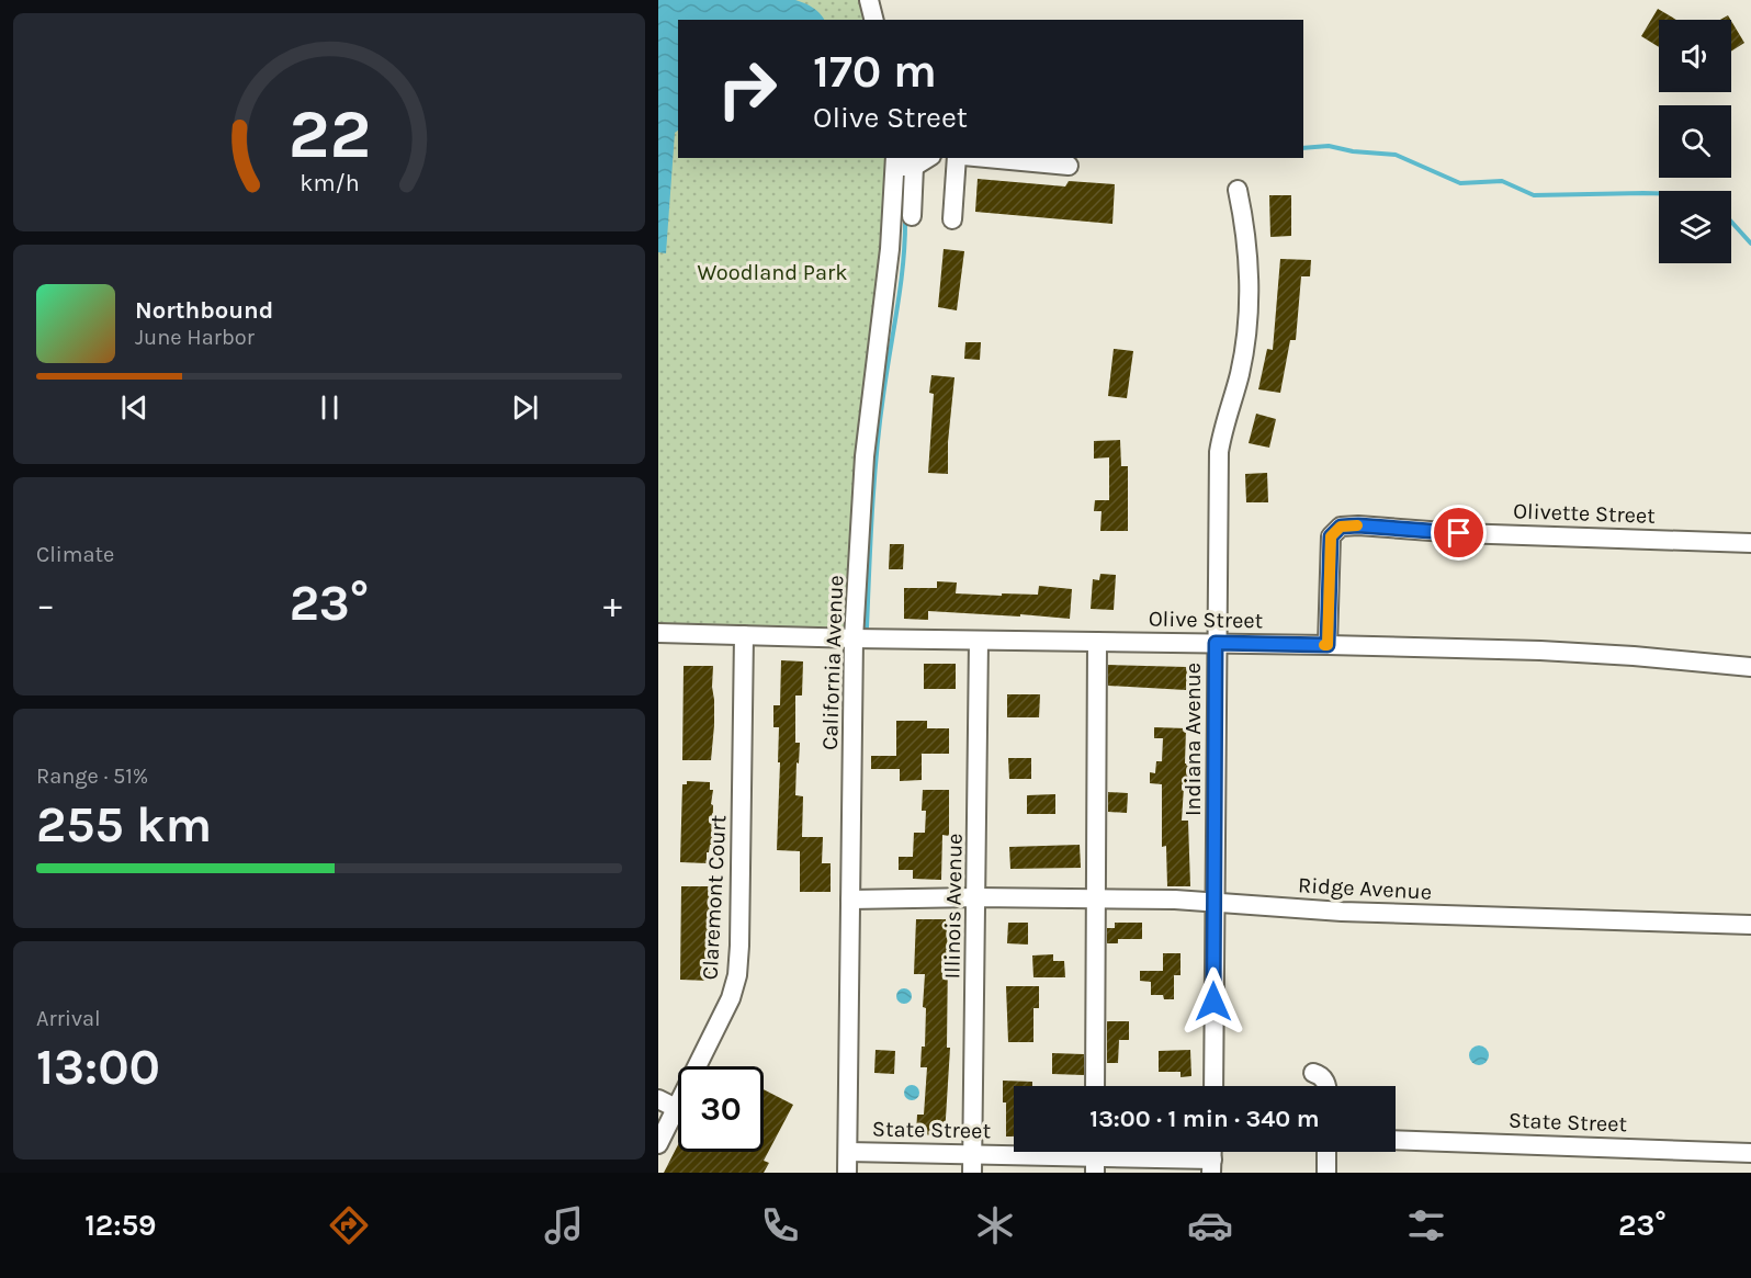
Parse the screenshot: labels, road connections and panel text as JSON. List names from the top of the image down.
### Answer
{
  "streets": {
    "street": [
      "Olivette Street",
      "Olive Street",
      "California Avenue",
      "Indiana Avenue",
      "Ridge Avenue",
      "Claremont Court",
      "Illinois Avenue",
      "State Street"
    ]
  },
  "crossings": [
    ["Olivette Street", "Olive Street"],
    ["Olive Street", "California Avenue"],
    ["Olive Street", "Indiana Avenue"],
    ["Olive Street", "Claremont Court"],
    ["Olive Street", "Illinois Avenue"],
    ["California Avenue", "Ridge Avenue"],
    ["California Avenue", "State Street"],
    ["Indiana Avenue", "Ridge Avenue"],
    ["Ridge Avenue", "Illinois Avenue"],
    ["Illinois Avenue", "State Street"]
  ],
  "parks": ["Woodland Park"],
  "page": {
    "turn": ["170 m", "Olive Street"],
    "song": ["Northbound", "June Harbor"],
    "tile": [
      "Climate",
      ["Range · 51%", "255 km"],
      ["Arrival", "13:00"]
    ],
    "heat": ["−", "23°", "+"],
    "limit": "30",
    "trip": "13:00 · 1 min · 340 m",
    "tabs": ["12:59", "23°"],
    "gauge": ["22", "km/h"]
  }
}
